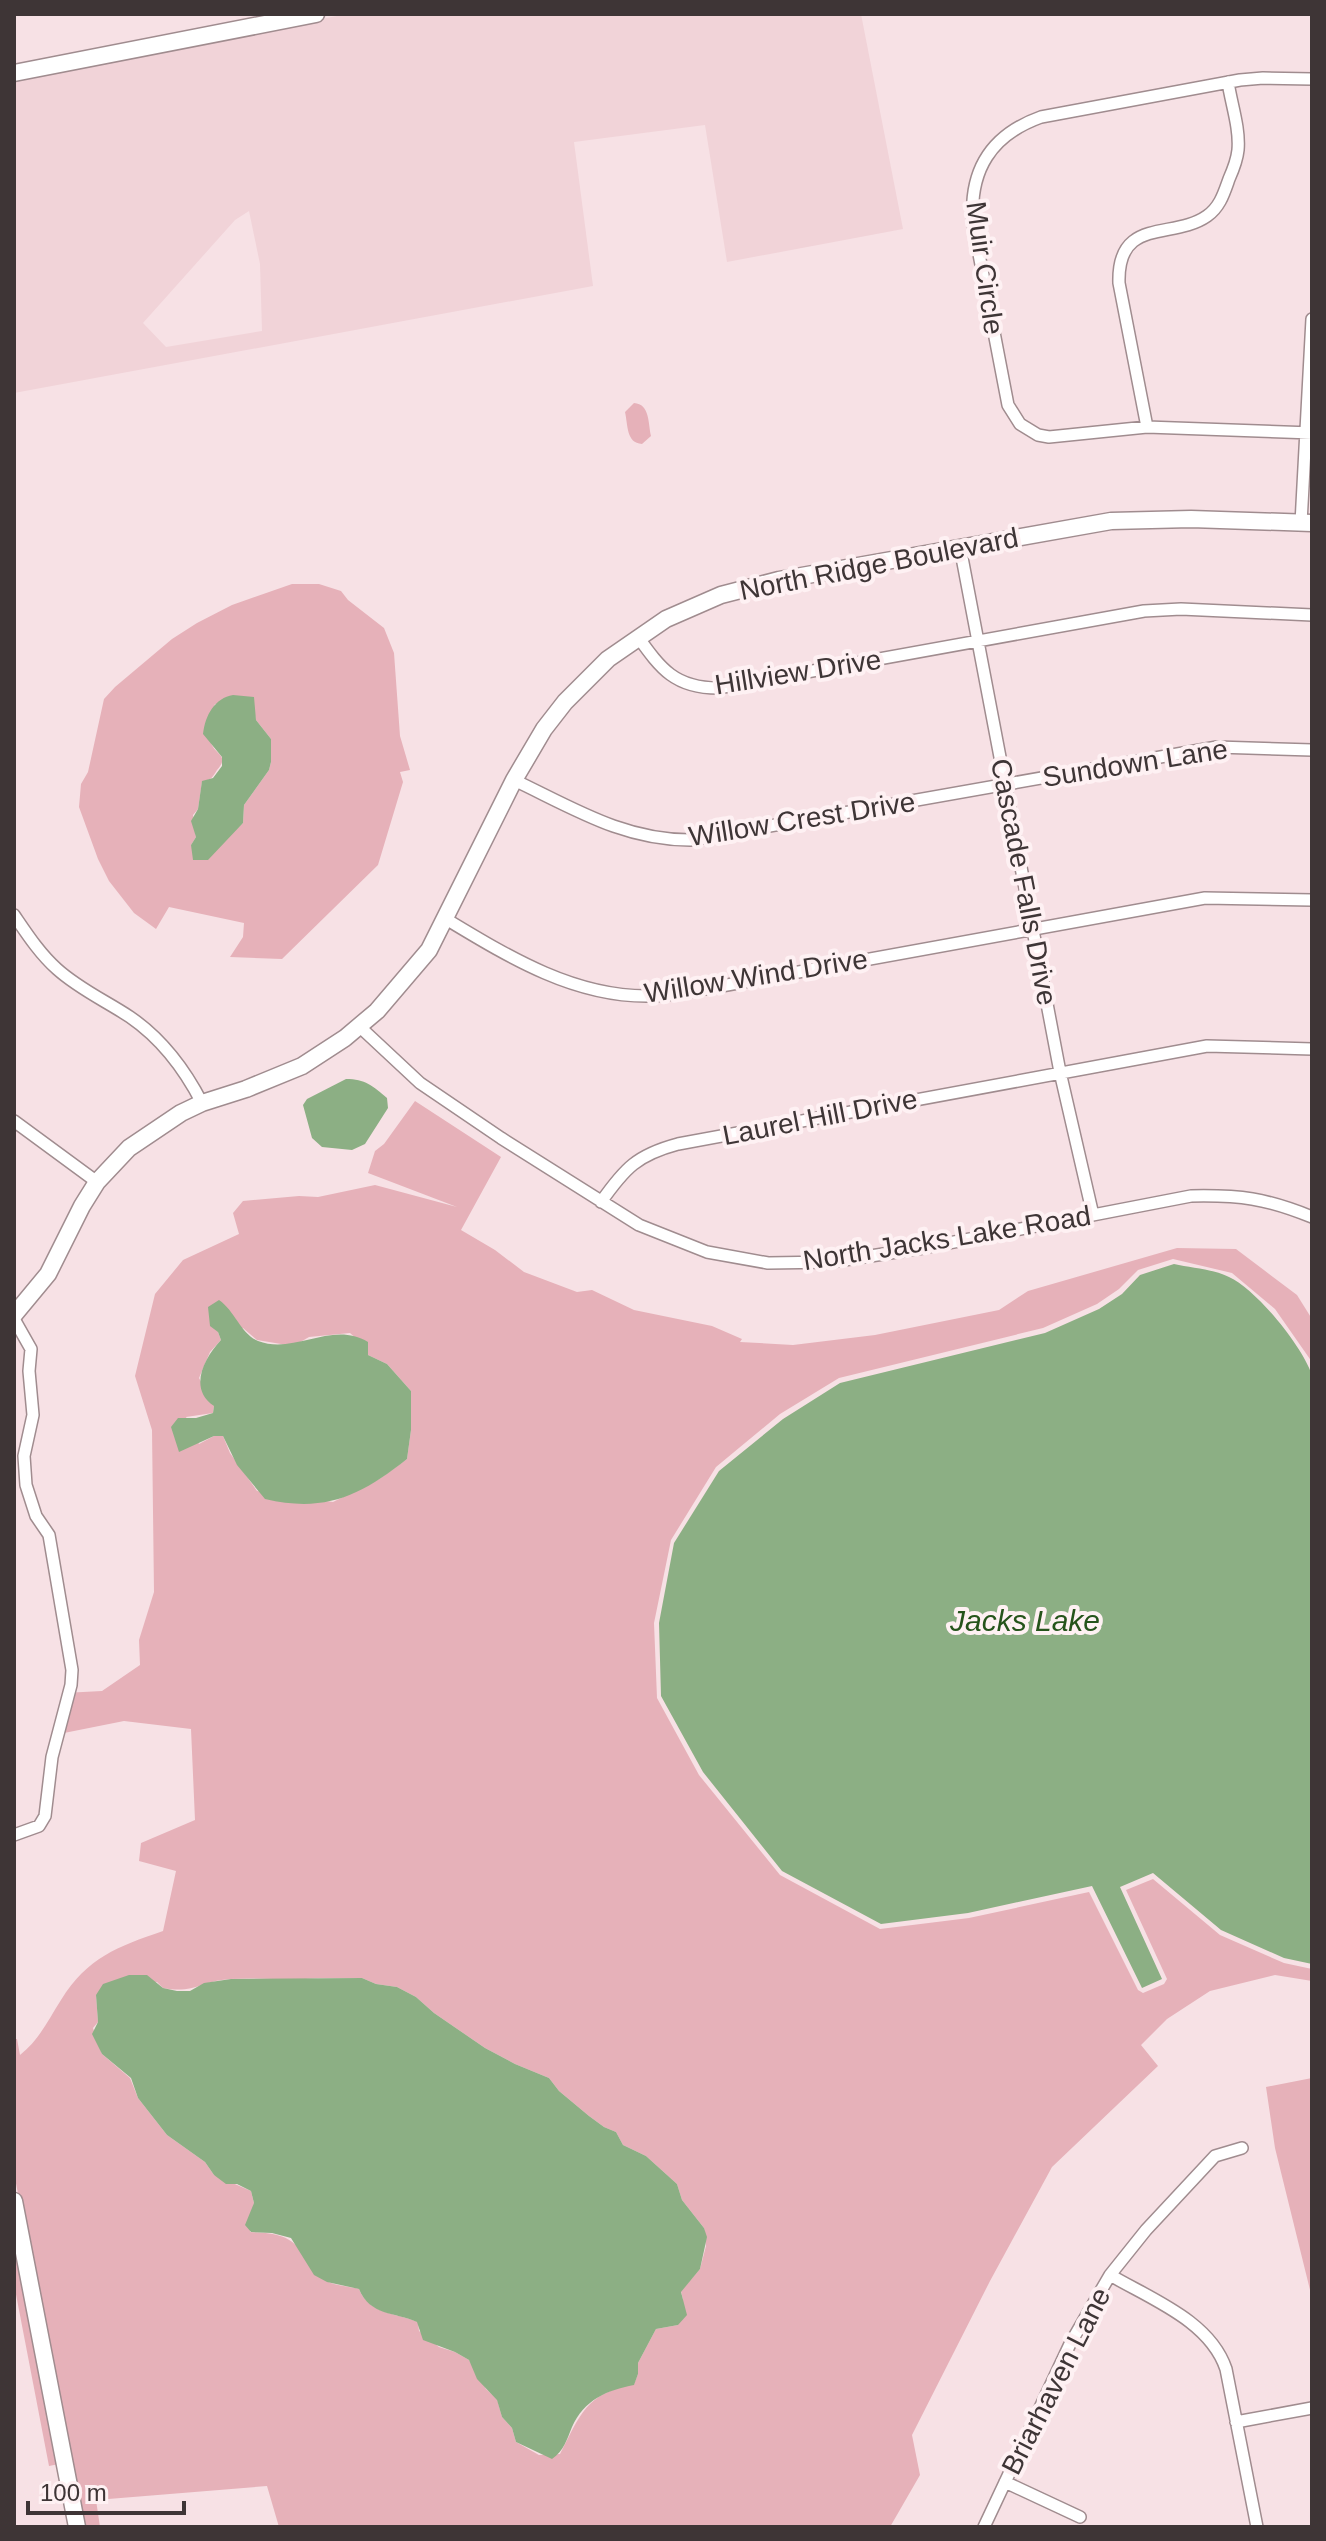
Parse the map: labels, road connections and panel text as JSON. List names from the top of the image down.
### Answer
{
  "streets": {
    "street": [
      "Muir Circle",
      "North Ridge Boulevard",
      "Hillview Drive",
      "Sundown Lane",
      "Willow Crest Drive",
      "Cascade Falls Drive",
      "Willow Wind Drive",
      "Laurel Hill Drive",
      "North Jacks Lake Road",
      "Briarhaven Lane"
    ]
  },
  "crossings": [
    ["North Ridge Boulevard", "Hillview Drive"],
    ["North Ridge Boulevard", "Willow Crest Drive"],
    ["North Ridge Boulevard", "Cascade Falls Drive"],
    ["North Ridge Boulevard", "Willow Wind Drive"],
    ["North Ridge Boulevard", "North Jacks Lake Road"],
    ["Hillview Drive", "Cascade Falls Drive"],
    ["Sundown Lane", "Willow Crest Drive"],
    ["Sundown Lane", "Cascade Falls Drive"],
    ["Willow Crest Drive", "Cascade Falls Drive"],
    ["Cascade Falls Drive", "Willow Wind Drive"],
    ["Cascade Falls Drive", "Laurel Hill Drive"],
    ["Cascade Falls Drive", "North Jacks Lake Road"],
    ["Laurel Hill Drive", "North Jacks Lake Road"]
  ],
  "water": ["Jacks Lake"],
  "scale_bar": "100 m"
}
